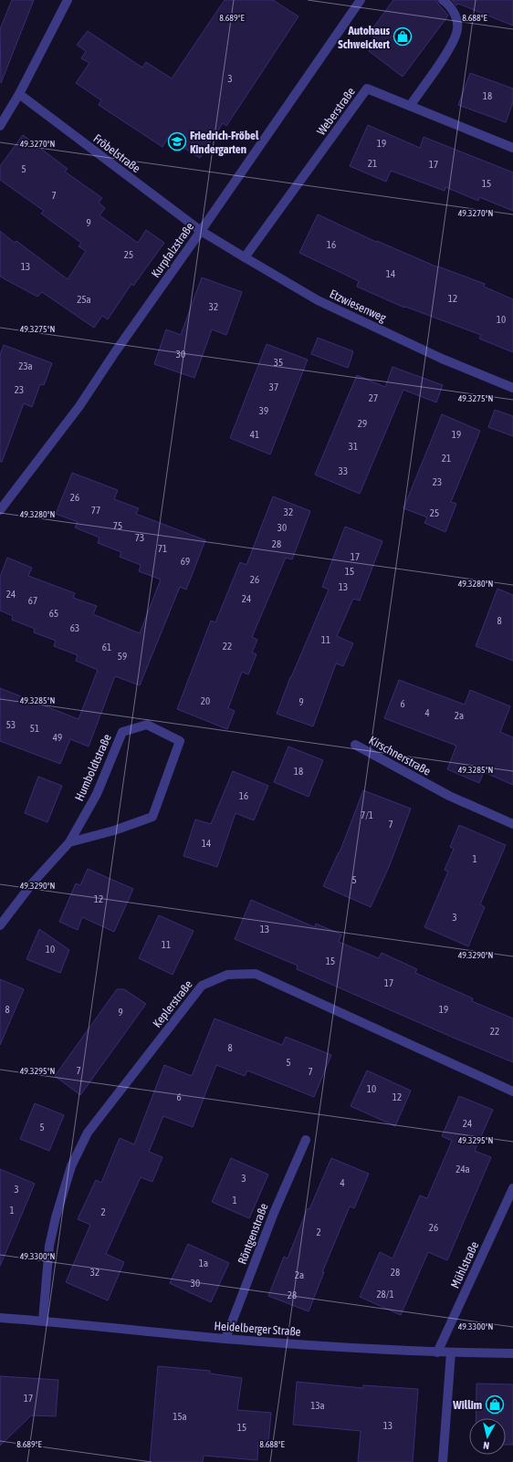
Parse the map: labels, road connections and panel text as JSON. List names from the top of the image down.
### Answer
{
  "streets": {
    "street": [
      "Weberstraße",
      "Fröbelstraße",
      "Kurpfalzstraße",
      "Etzwiesenweg",
      "Kirschnerstraße",
      "Humboldtstraße",
      "Keplerstraße",
      "Röntgenstraße",
      "Mühlstraße",
      "Heidelberger Straße"
    ]
  },
  "crossings": [
    ["Weberstraße", "Etzwiesenweg"],
    ["Fröbelstraße", "Kurpfalzstraße"],
    ["Fröbelstraße", "Etzwiesenweg"],
    ["Kurpfalzstraße", "Etzwiesenweg"],
    ["Keplerstraße", "Heidelberger Straße"],
    ["Röntgenstraße", "Heidelberger Straße"],
    ["Mühlstraße", "Heidelberger Straße"]
  ],
  "places": {
    "shop": ["Autohaus Schweickert", "Willim"],
    "school or university": ["Friedrich-Fröbel Kindergarten"]
  },
  "house_numbers": [
    "3",
    "18",
    "19",
    "21",
    "17",
    "5",
    "15",
    "7",
    "9",
    "16",
    "25",
    "13",
    "14",
    "12",
    "25a",
    "32",
    "10",
    "30",
    "35",
    "23a",
    "37",
    "23",
    "27",
    "39",
    "29",
    "41",
    "19",
    "31",
    "21",
    "33",
    "23",
    "26",
    "77",
    "32",
    "25",
    "75",
    "30",
    "73",
    "28",
    "71",
    "17",
    "69",
    "15",
    "26",
    "13",
    "24",
    "24",
    "67",
    "65",
    "8",
    "63",
    "11",
    "22",
    "61",
    "59",
    "20",
    "9",
    "6",
    "4",
    "2a",
    "53",
    "51",
    "49",
    "18",
    "16",
    "7/1",
    "7",
    "14",
    "1",
    "5",
    "12",
    "3",
    "13",
    "11",
    "10",
    "15",
    "17",
    "8",
    "19",
    "9",
    "22",
    "8",
    "5",
    "7",
    "7",
    "10",
    "6",
    "12",
    "24",
    "5",
    "24a",
    "3",
    "4",
    "3",
    "1",
    "1",
    "2",
    "26",
    "2",
    "1a",
    "32",
    "28",
    "2a",
    "30",
    "28/1",
    "28",
    "17",
    "13a",
    "15a",
    "13",
    "15"
  ],
  "north": "bottom",
  "coordinates": [
    "8.689°E",
    "8.688°E",
    "49.3270°N",
    "49.3275°N",
    "49.3280°N",
    "49.3285°N",
    "49.3290°N",
    "49.3295°N",
    "49.3300°N"
  ]
}
